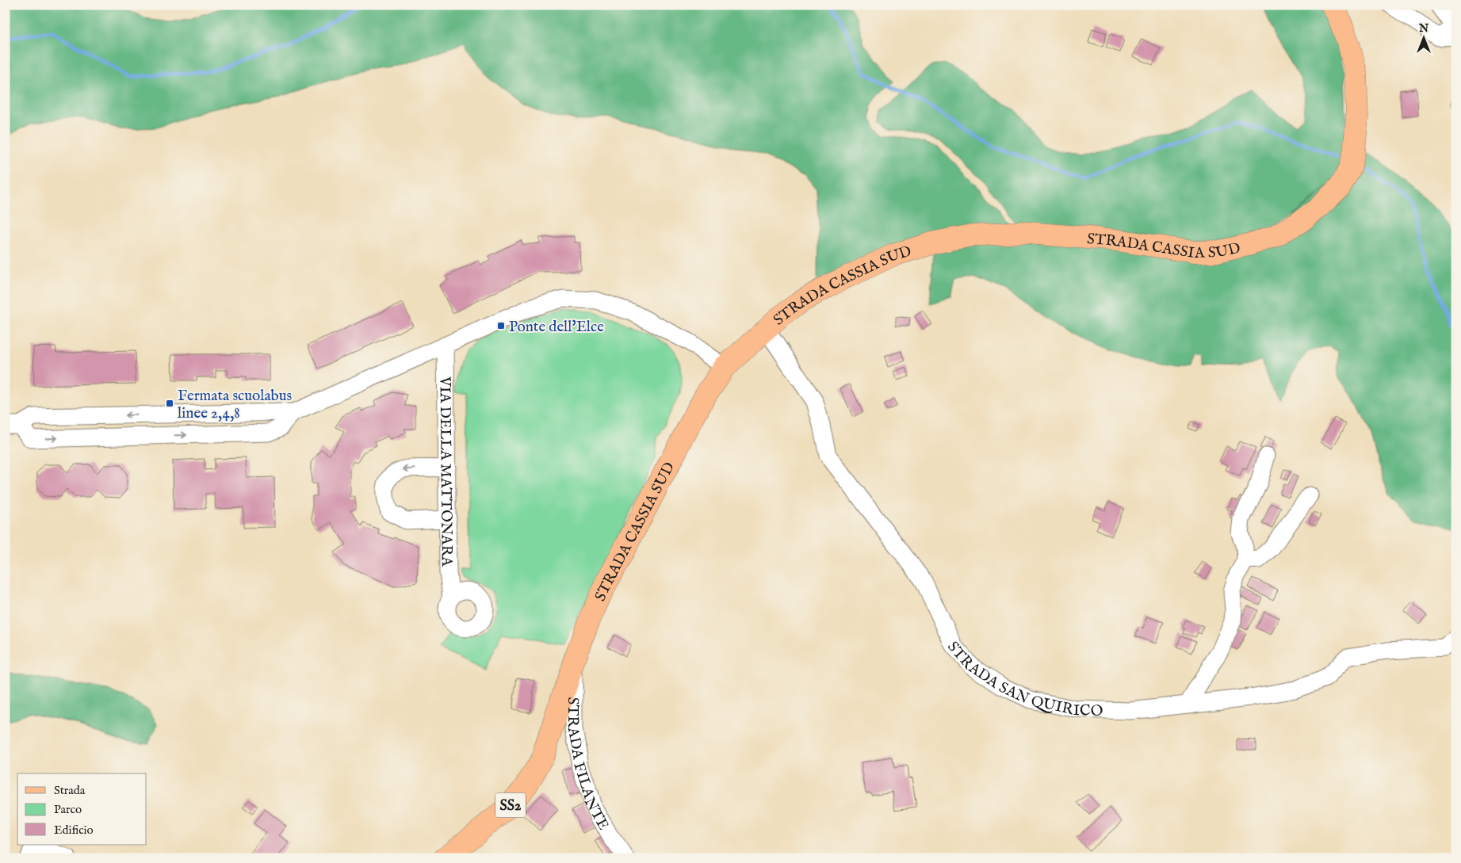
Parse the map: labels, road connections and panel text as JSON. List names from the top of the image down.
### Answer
{
  "streets": {
    "main road": ["STRADA CASSIA SUD", "SS2"],
    "street": ["VIA DELLA MATTONARA", "STRADA SAN QUIRICO", "STRADA FILANTE"]
  },
  "crossings": [
    ["STRADA CASSIA SUD", "STRADA SAN QUIRICO"],
    ["STRADA CASSIA SUD", "STRADA FILANTE"]
  ],
  "places": {
    "transit": ["Ponte dell'Elce", "Fermata scuolabus linee 2,4,8"]
  },
  "legend": ["Strada", "Parco", "Edificio"],
  "north": "top"
}
